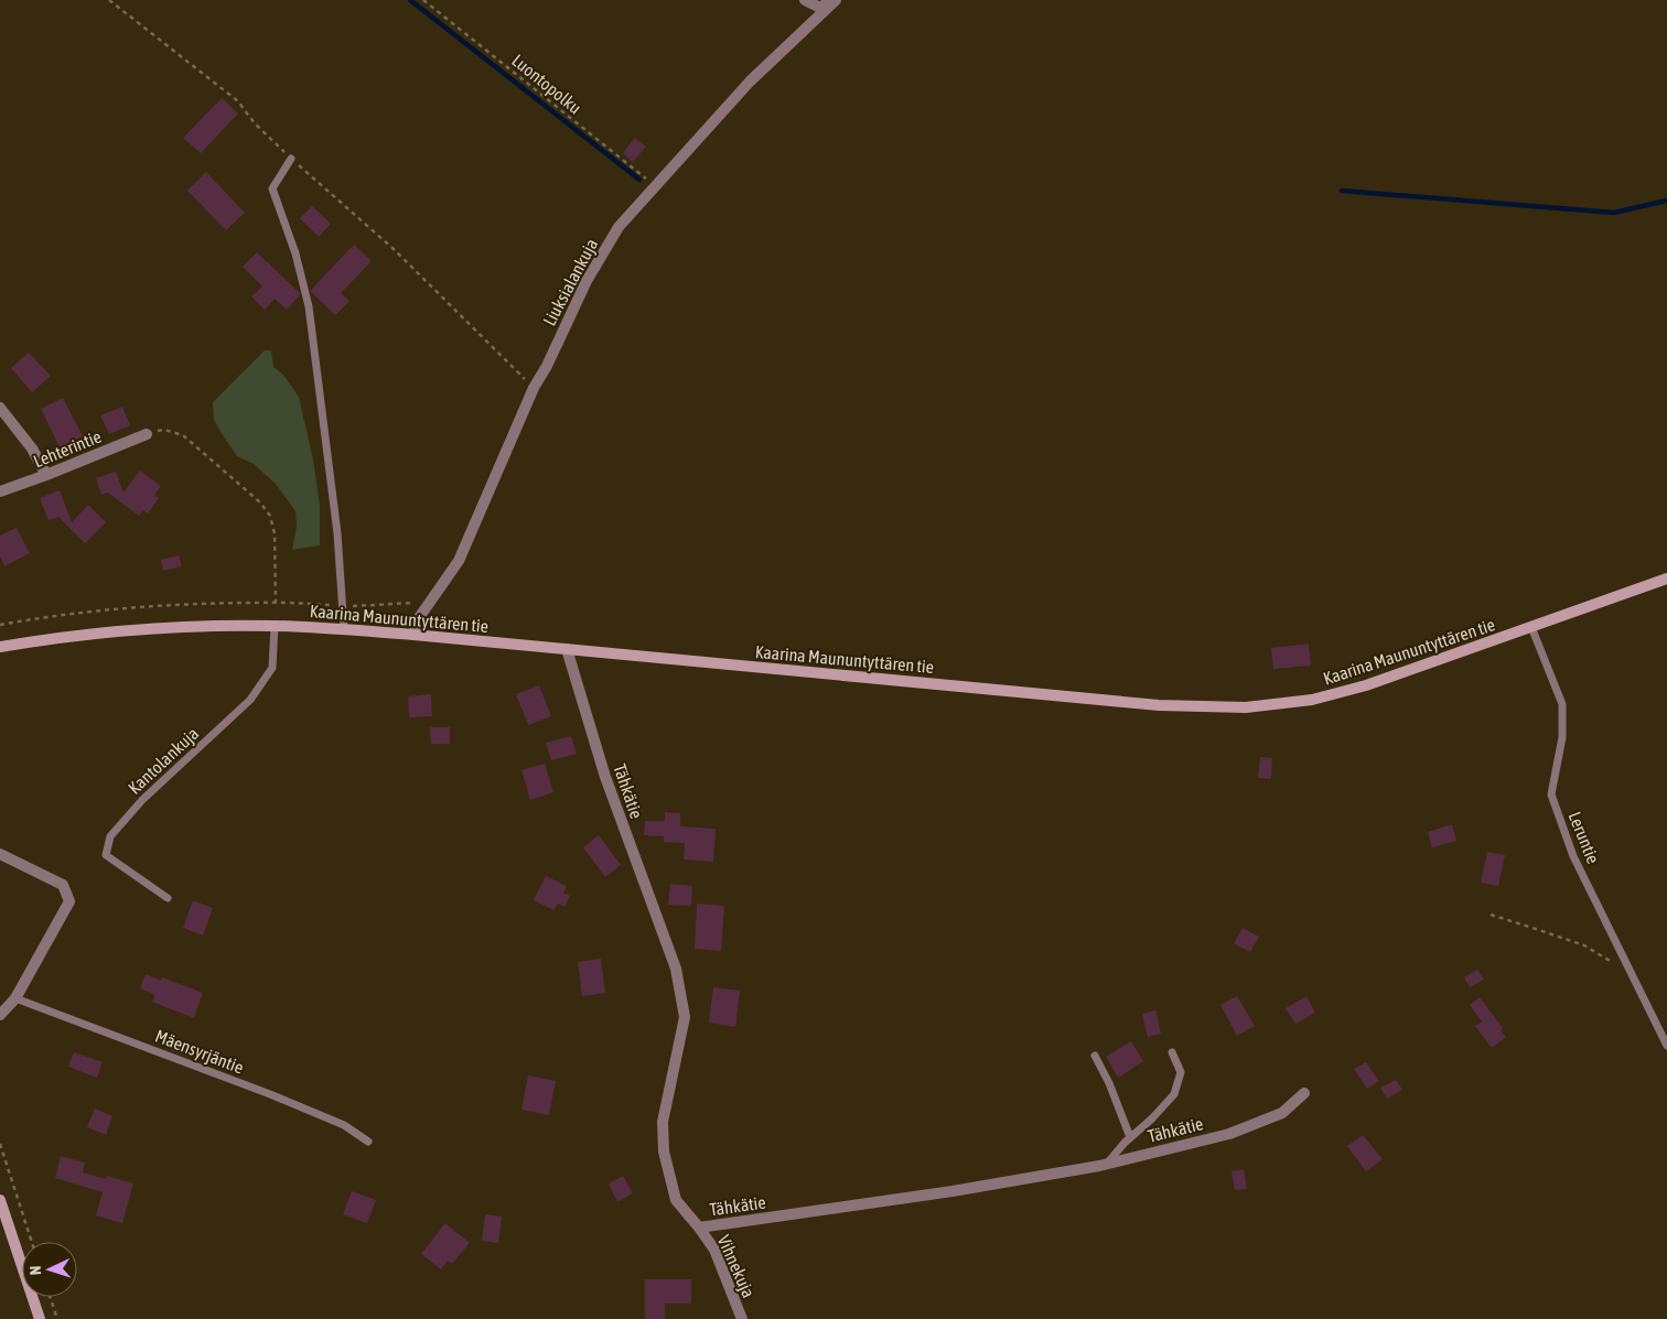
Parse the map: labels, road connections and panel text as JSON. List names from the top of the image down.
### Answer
{
  "streets": {
    "main road": ["Kaarina Maununtyttären tie"],
    "street": [
      "Liuksialankuja",
      "Lehterintie",
      "Tähkätie",
      "Vihnekuja"
    ],
    "lane": ["Kantolankuja", "Leruntie", "Mäensyrjäntie"],
    "path": ["Luontopolku"]
  },
  "crossings": [
    ["Luontopolku", "Liuksialankuja"],
    ["Liuksialankuja", "Kaarina Maununtyttären tie"],
    ["Kaarina Maununtyttären tie", "Kantolankuja"],
    ["Kaarina Maununtyttären tie", "Tähkätie"],
    ["Kaarina Maununtyttären tie", "Leruntie"],
    ["Tähkätie", "Vihnekuja"]
  ],
  "north": "left"
}
